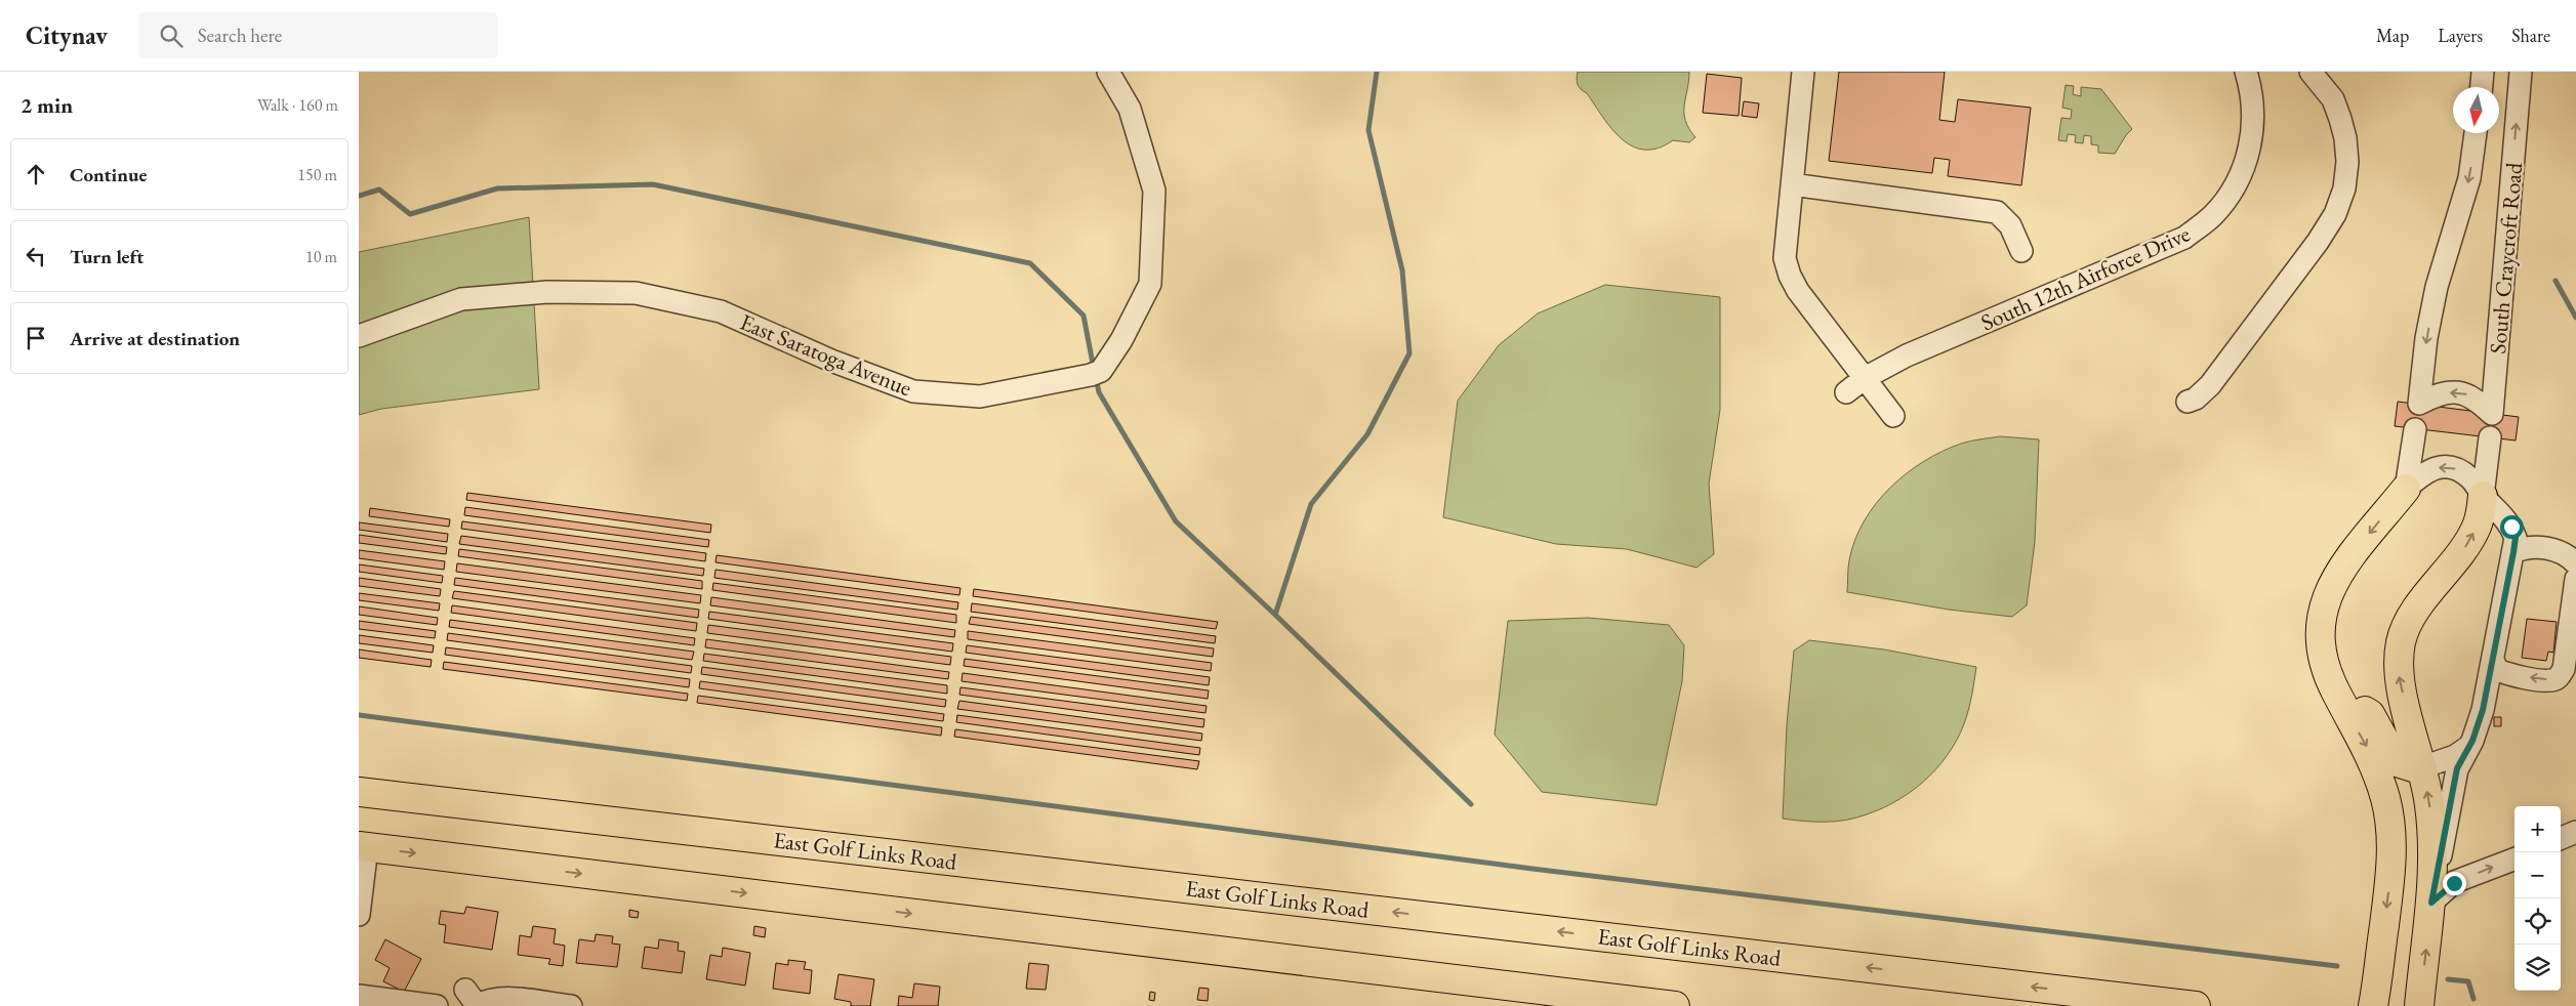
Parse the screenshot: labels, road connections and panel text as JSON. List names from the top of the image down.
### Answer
{
  "streets": {
    "main road": ["East Golf Links Road"],
    "street": ["South Craycroft Road", "South 12th Airforce Drive", "East Saratoga Avenue"]
  },
  "north": "bottom",
  "page": {
    "header": "Citynav",
    "search": "Search here",
    "nav": ["Map", "Layers", "Share"],
    "heading": ["2 min", "Walk · 160 m"],
    "list": [
      ["Continue", "150 m"],
      ["Turn left", "10 m"],
      "Arrive at destination"
    ],
    "map_buttons": ["+", "−"]
  }
}
